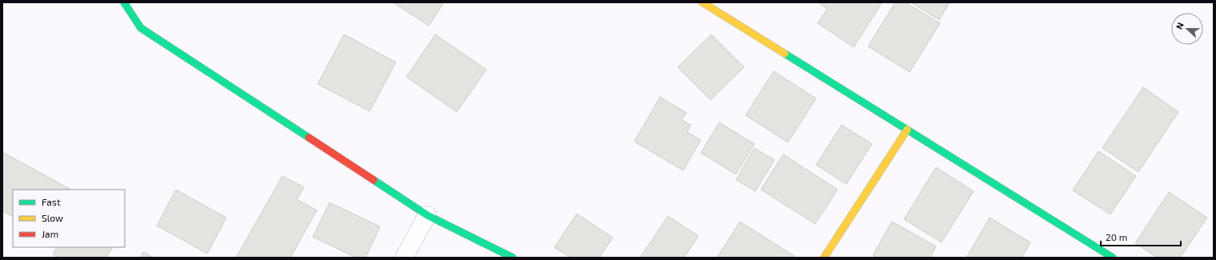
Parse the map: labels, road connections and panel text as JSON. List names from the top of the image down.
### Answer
{
  "legend": ["Fast", "Slow", "Jam"],
  "scale_bar": "20 m",
  "north": "left"
}
